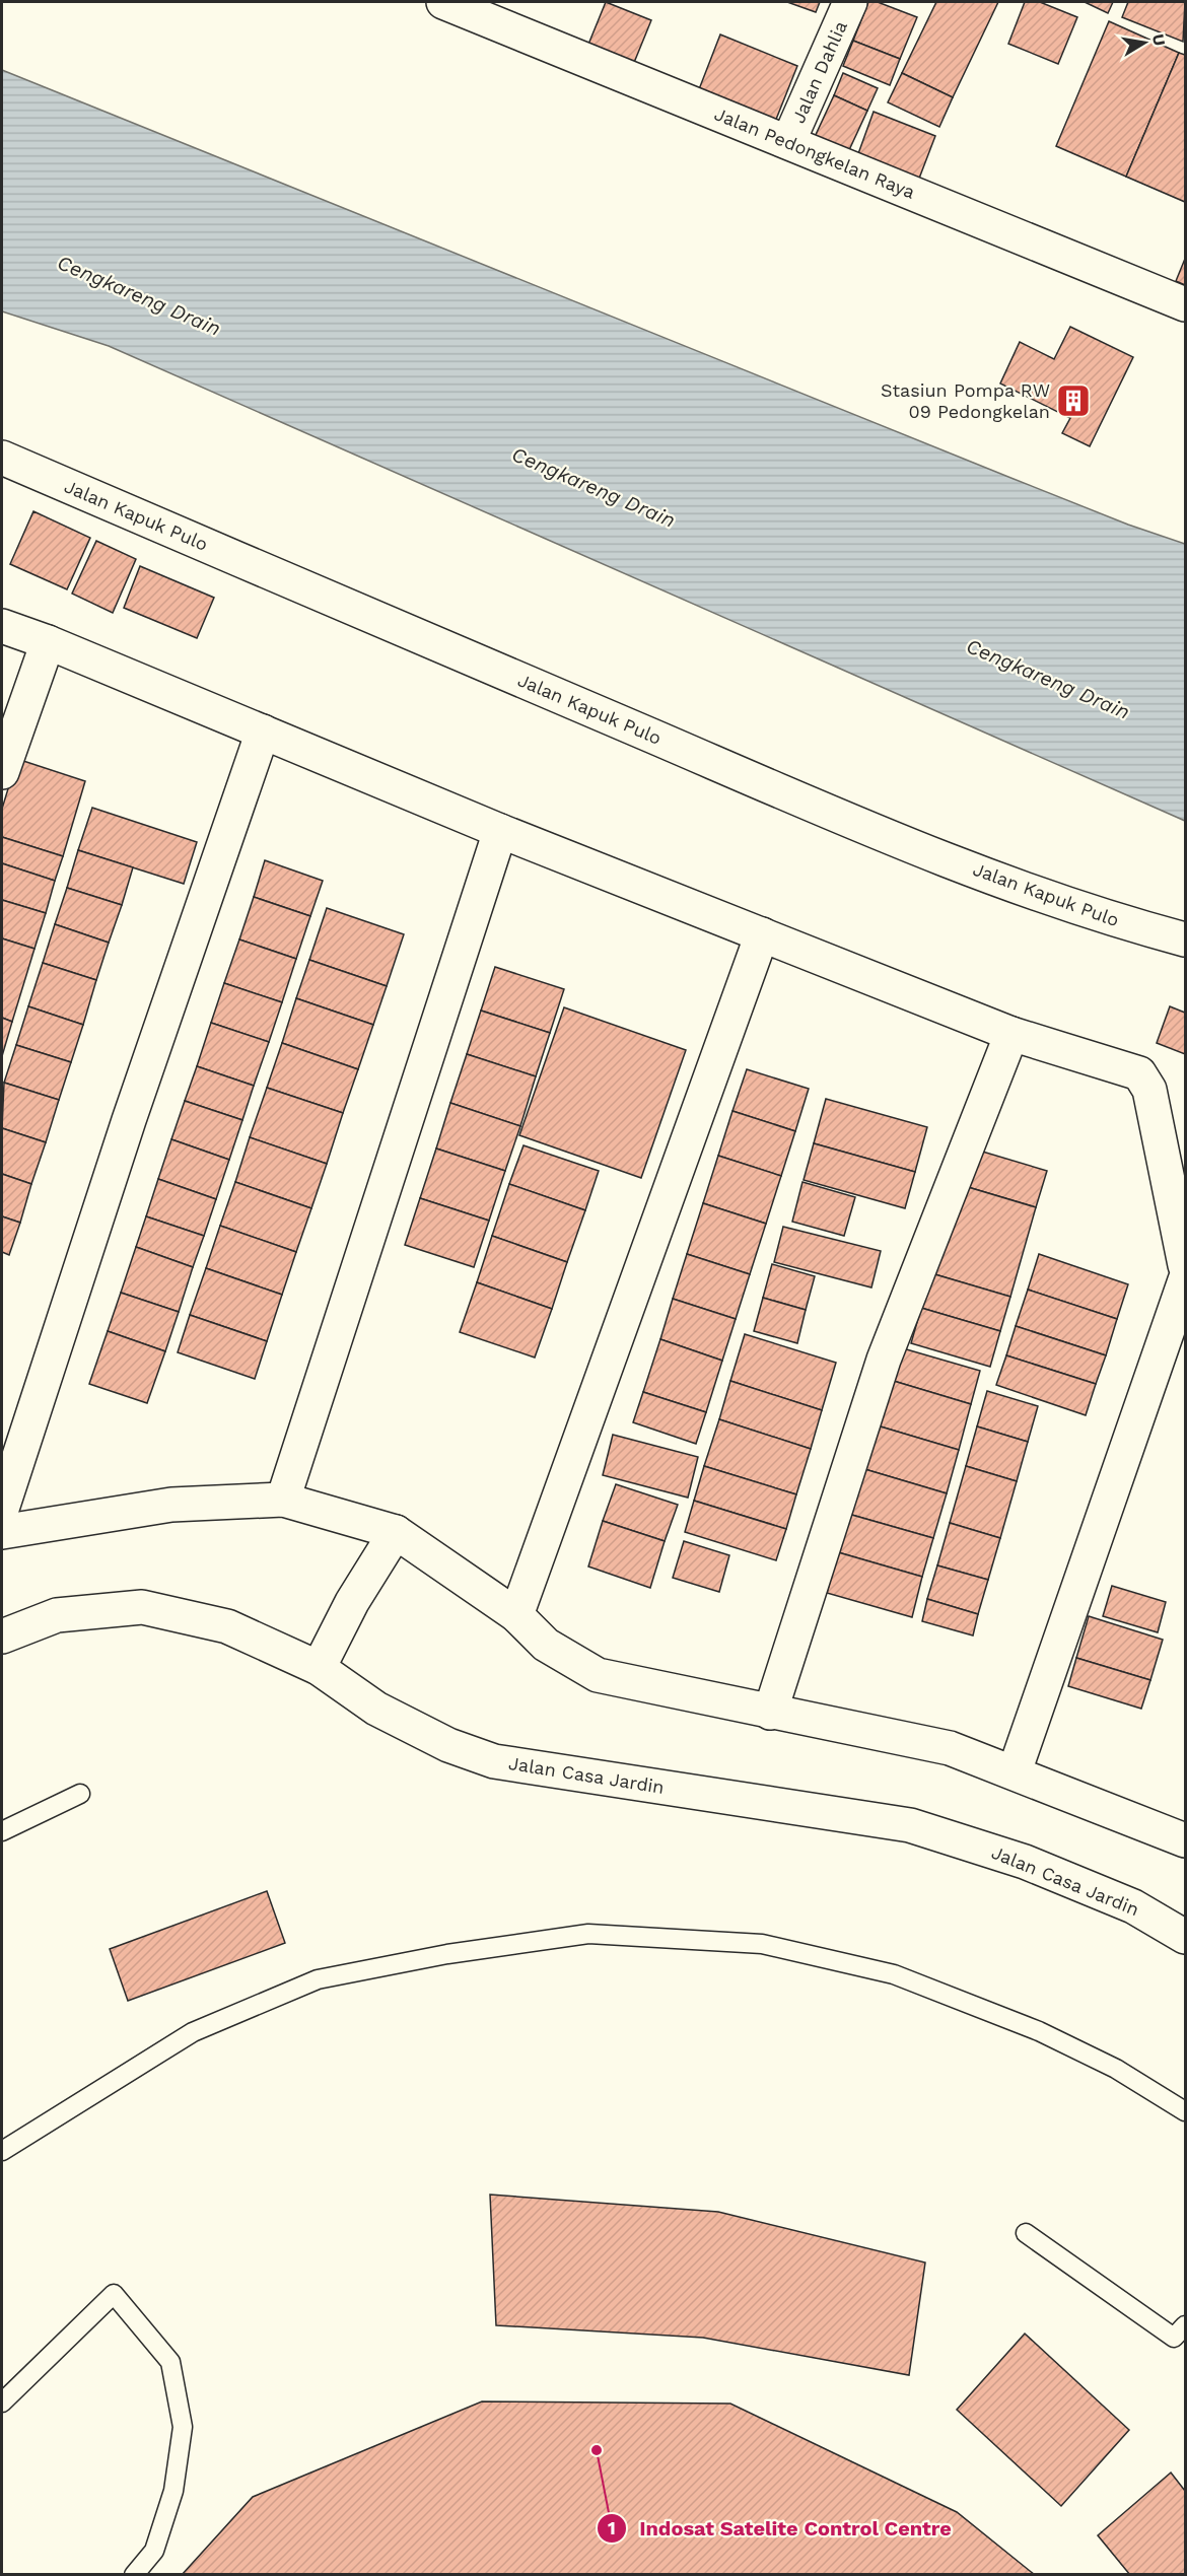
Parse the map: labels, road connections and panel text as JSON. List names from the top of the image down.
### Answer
{
  "streets": {
    "street": [
      "Jalan Dahlia",
      "Jalan Pedongkelan Raya",
      "Jalan Kapuk Pulo",
      "Jalan Casa Jardin"
    ]
  },
  "crossings": [
    ["Jalan Dahlia", "Jalan Pedongkelan Raya"]
  ],
  "water": ["Cengkareng Drain"],
  "places": {
    "building": ["Stasiun Pompa RW 09 Pedongkelan"],
    "other": ["Indosat Satelite Control Centre"]
  },
  "north": "right"
}
